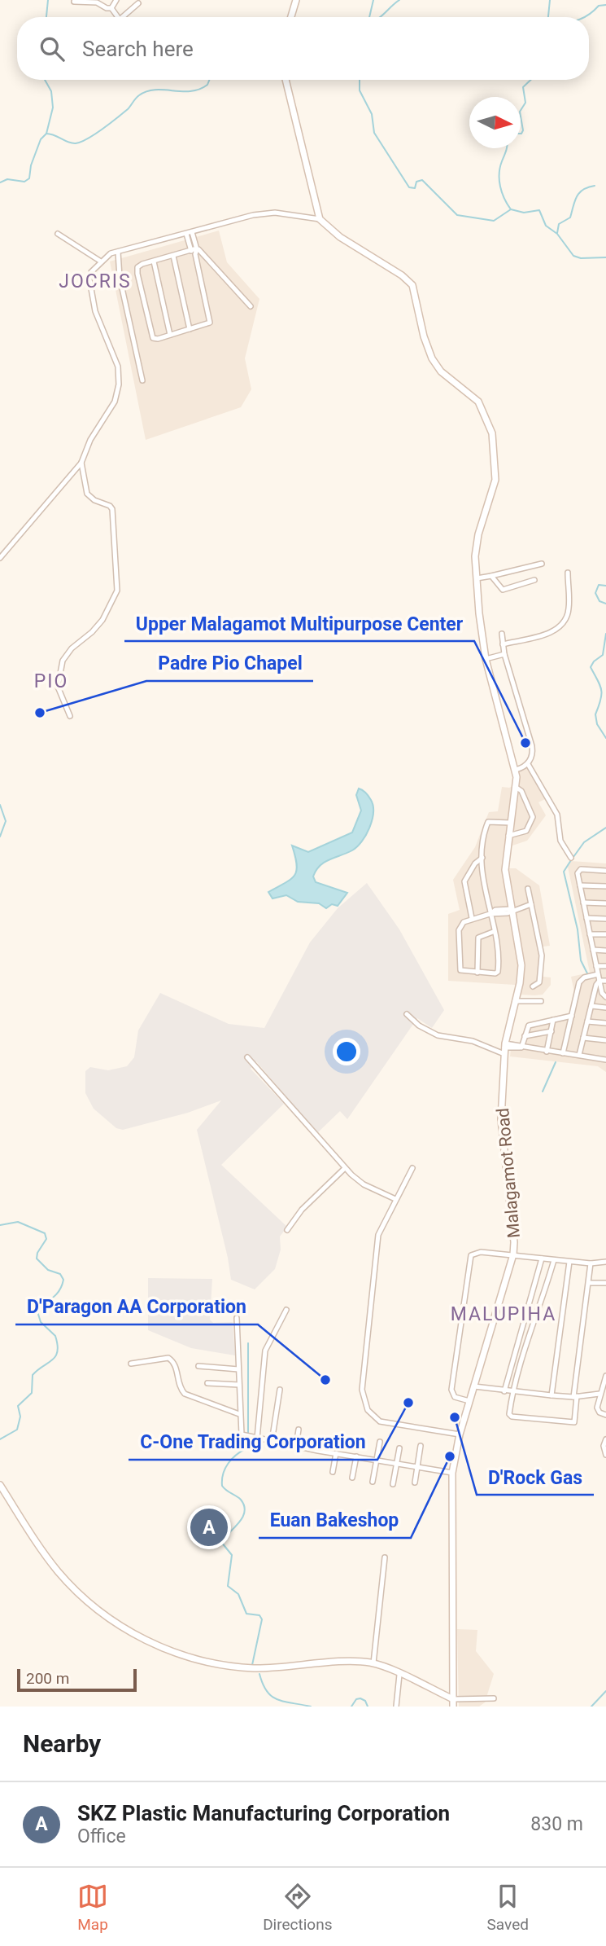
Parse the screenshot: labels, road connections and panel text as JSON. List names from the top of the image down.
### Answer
{
  "streets": {
    "street": ["Malagamot Road"]
  },
  "districts": ["JOCRIS", "PIO", "MALUPIHA"],
  "places": [
    "Padre Pio Chapel",
    "Upper Malagamot Multipurpose Center",
    "D'Paragon AA Corporation",
    "C-One Trading Corporation",
    "D'Rock Gas",
    "Euan Bakeshop"
  ],
  "scale_bar": "200 m",
  "north": "right",
  "page": {
    "search": "Search here",
    "pins": "A",
    "scale": "200 m",
    "heading": "Nearby",
    "list": [
      {
        "mark": "A",
        "name": "SKZ Plastic Manufacturing Corporation",
        "note": "Office",
        "value": "830 m"
      }
    ],
    "nav": ["Map", "Directions", "Saved"]
  }
}
